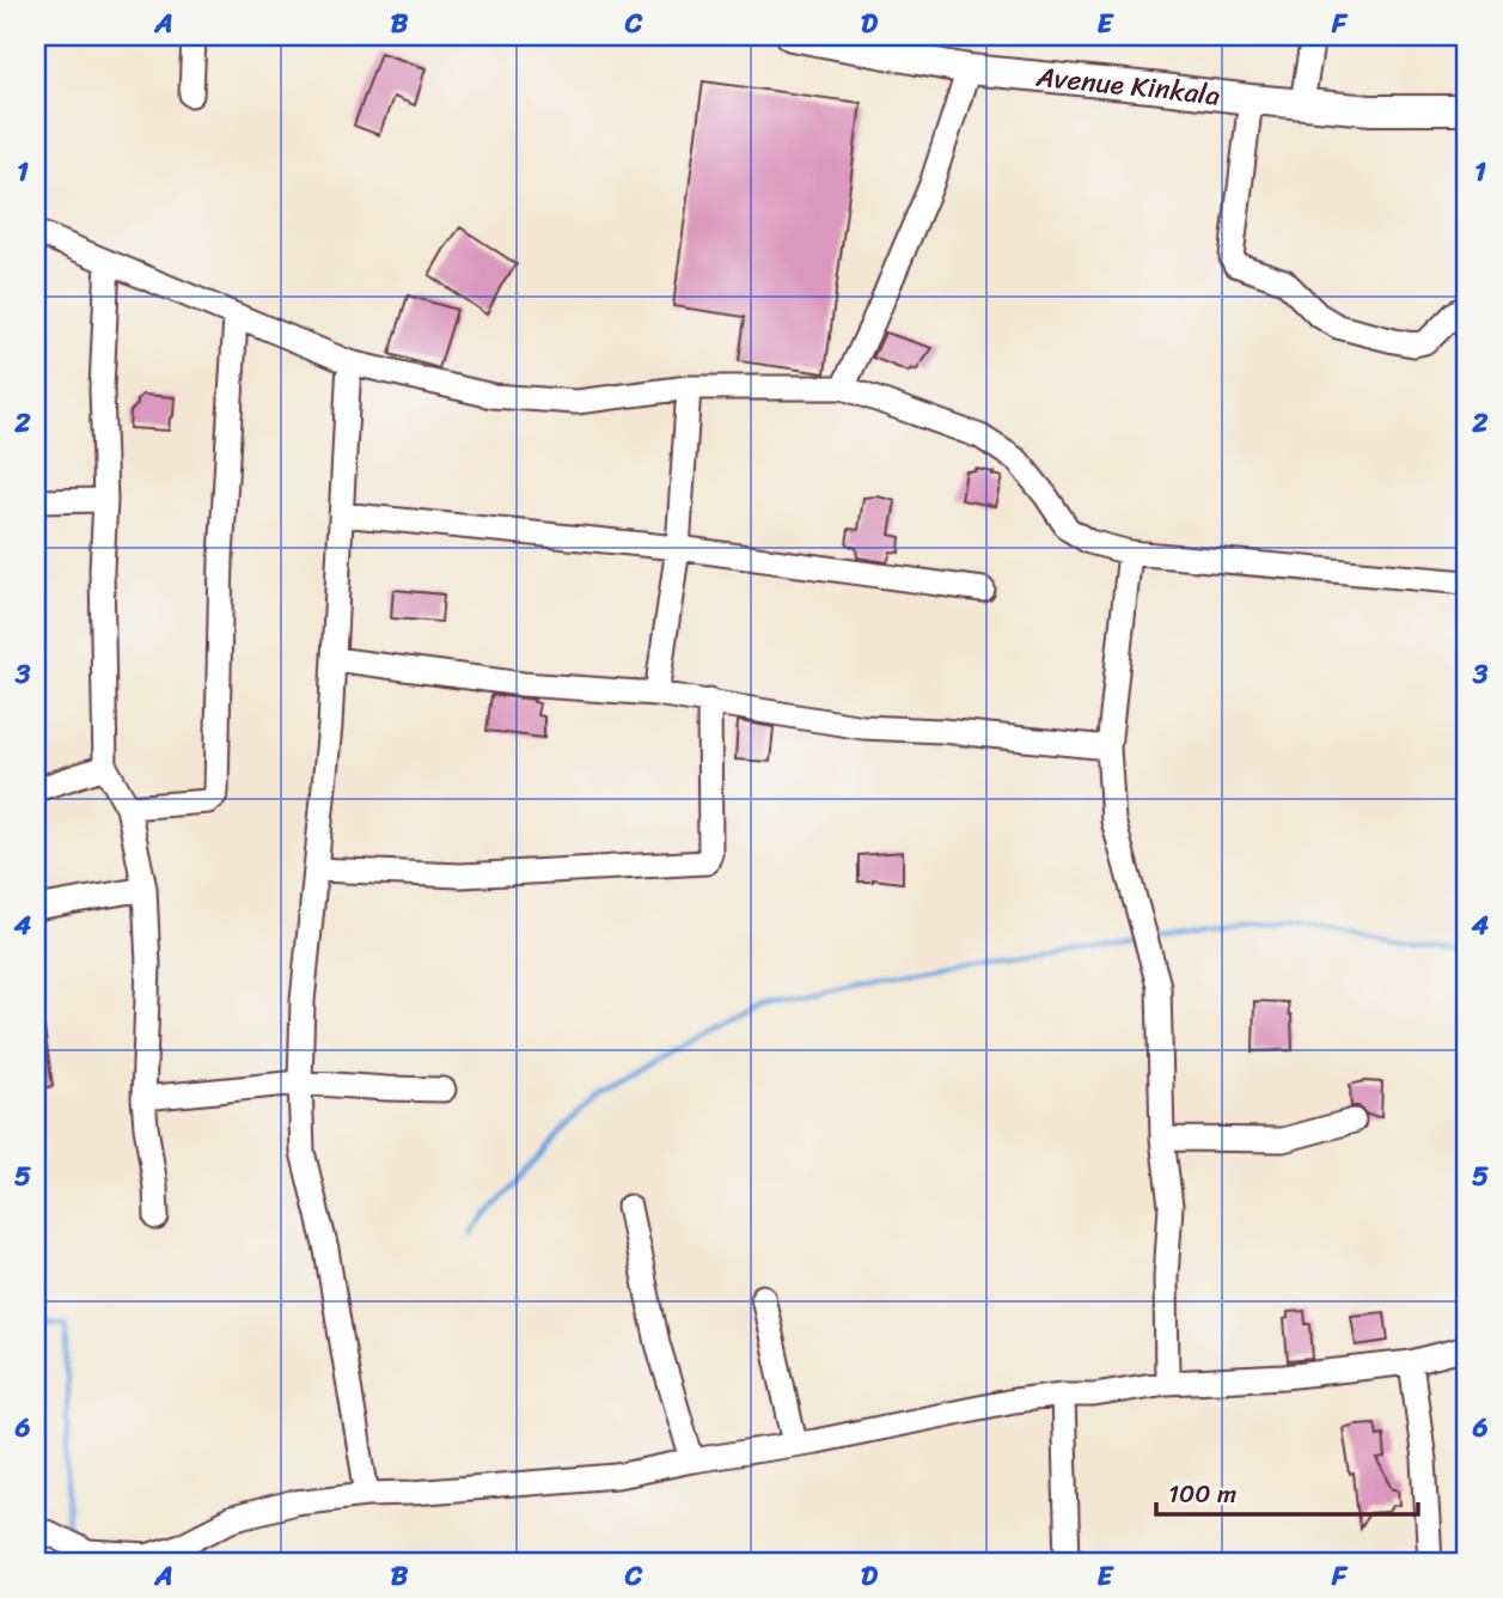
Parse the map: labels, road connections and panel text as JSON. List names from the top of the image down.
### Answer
{
  "streets": {
    "main road": ["Avenue Kinkala"]
  },
  "scale_bar": "100 m",
  "grid": {
    "columns": [
      "A",
      "B",
      "C",
      "D",
      "E",
      "F"
    ],
    "rows": [
      "1",
      "2",
      "3",
      "4",
      "5",
      "6"
    ]
  }
}
